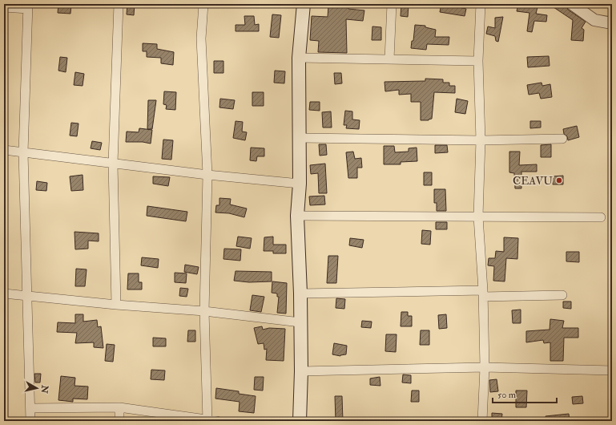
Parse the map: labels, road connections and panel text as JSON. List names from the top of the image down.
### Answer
{
  "places": ["CEAVU"],
  "scale_bar": "50 m",
  "north": "right"
}
